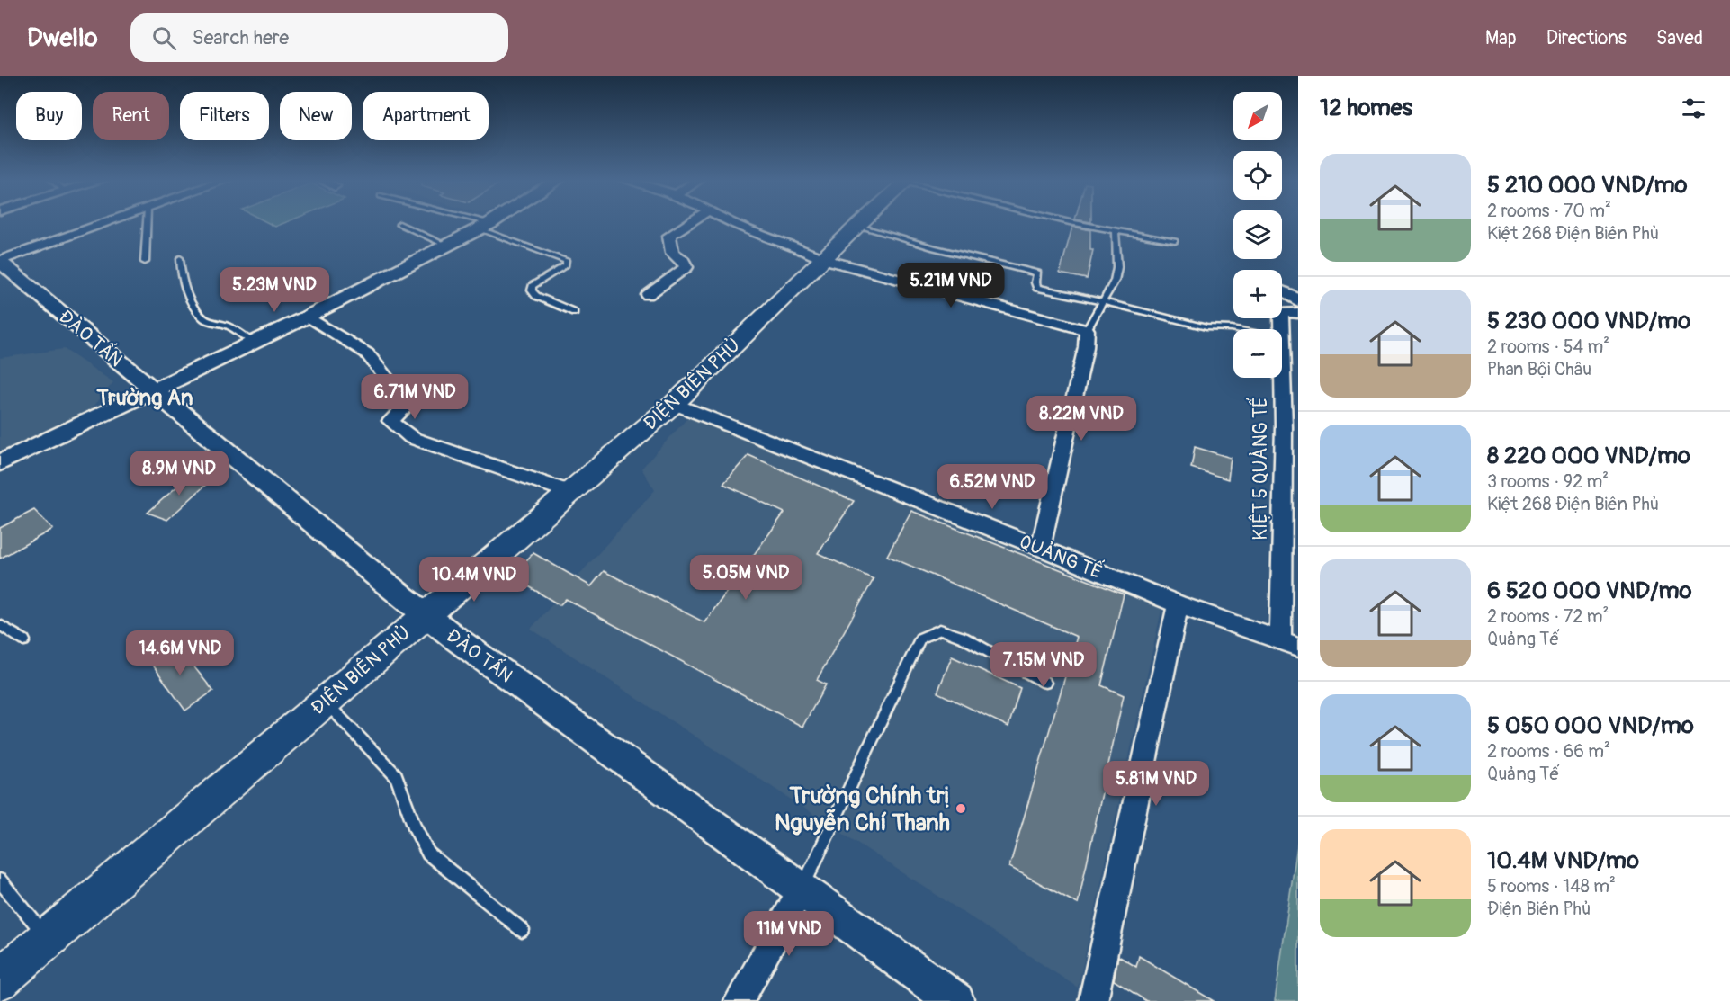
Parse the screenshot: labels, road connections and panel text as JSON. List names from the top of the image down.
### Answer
{
  "streets": {
    "main road": ["ĐIỆN BIÊN PHỦ"],
    "street": ["ĐÀO TẤN", "KIỆT 5 QUẢNG TẾ", "QUẢNG TẾ"]
  },
  "crossings": [
    ["ĐÀO TẤN", "ĐIỆN BIÊN PHỦ"],
    ["ĐIỆN BIÊN PHỦ", "QUẢNG TẾ"],
    ["KIỆT 5 QUẢNG TẾ", "QUẢNG TẾ"]
  ],
  "districts": ["Trường An"],
  "places": ["Trường Chính trị Nguyễn Chí Thanh"],
  "north": "bottom left",
  "page": {
    "header": "Dwello",
    "search": "Search here",
    "nav": ["Map", "Directions", "Saved"],
    "heading": "12 homes",
    "map_buttons": ["+", "−"],
    "chip": [
      "Buy",
      "Rent",
      "Filters",
      "New",
      "Apartment"
    ],
    "list": [
      {
        "name": "5 210 000 VND/mo",
        "note": "2 rooms · 70 m² · Kiệt 268 Điện Biên Phủ"
      },
      {
        "name": "5 230 000 VND/mo",
        "note": "2 rooms · 54 m² · Phan Bội Châu"
      },
      {
        "name": "8 220 000 VND/mo",
        "note": "3 rooms · 92 m² · Kiệt 268 Điện Biên Phủ"
      },
      {
        "name": "6 520 000 VND/mo",
        "note": "2 rooms · 72 m² · Quảng Tế"
      },
      {
        "name": "5 050 000 VND/mo",
        "note": "2 rooms · 66 m² · Quảng Tế"
      },
      {
        "name": "10.4M VND/mo",
        "note": "5 rooms · 148 m² · Điện Biên Phủ"
      }
    ],
    "price": [
      "5.21M VND",
      "5.23M VND",
      "6.71M VND",
      "8.22M VND",
      "8.9M VND",
      "6.52M VND",
      "5.05M VND",
      "10.4M VND",
      "14.6M VND",
      "7.15M VND",
      "5.81M VND",
      "11M VND"
    ]
  }
}
